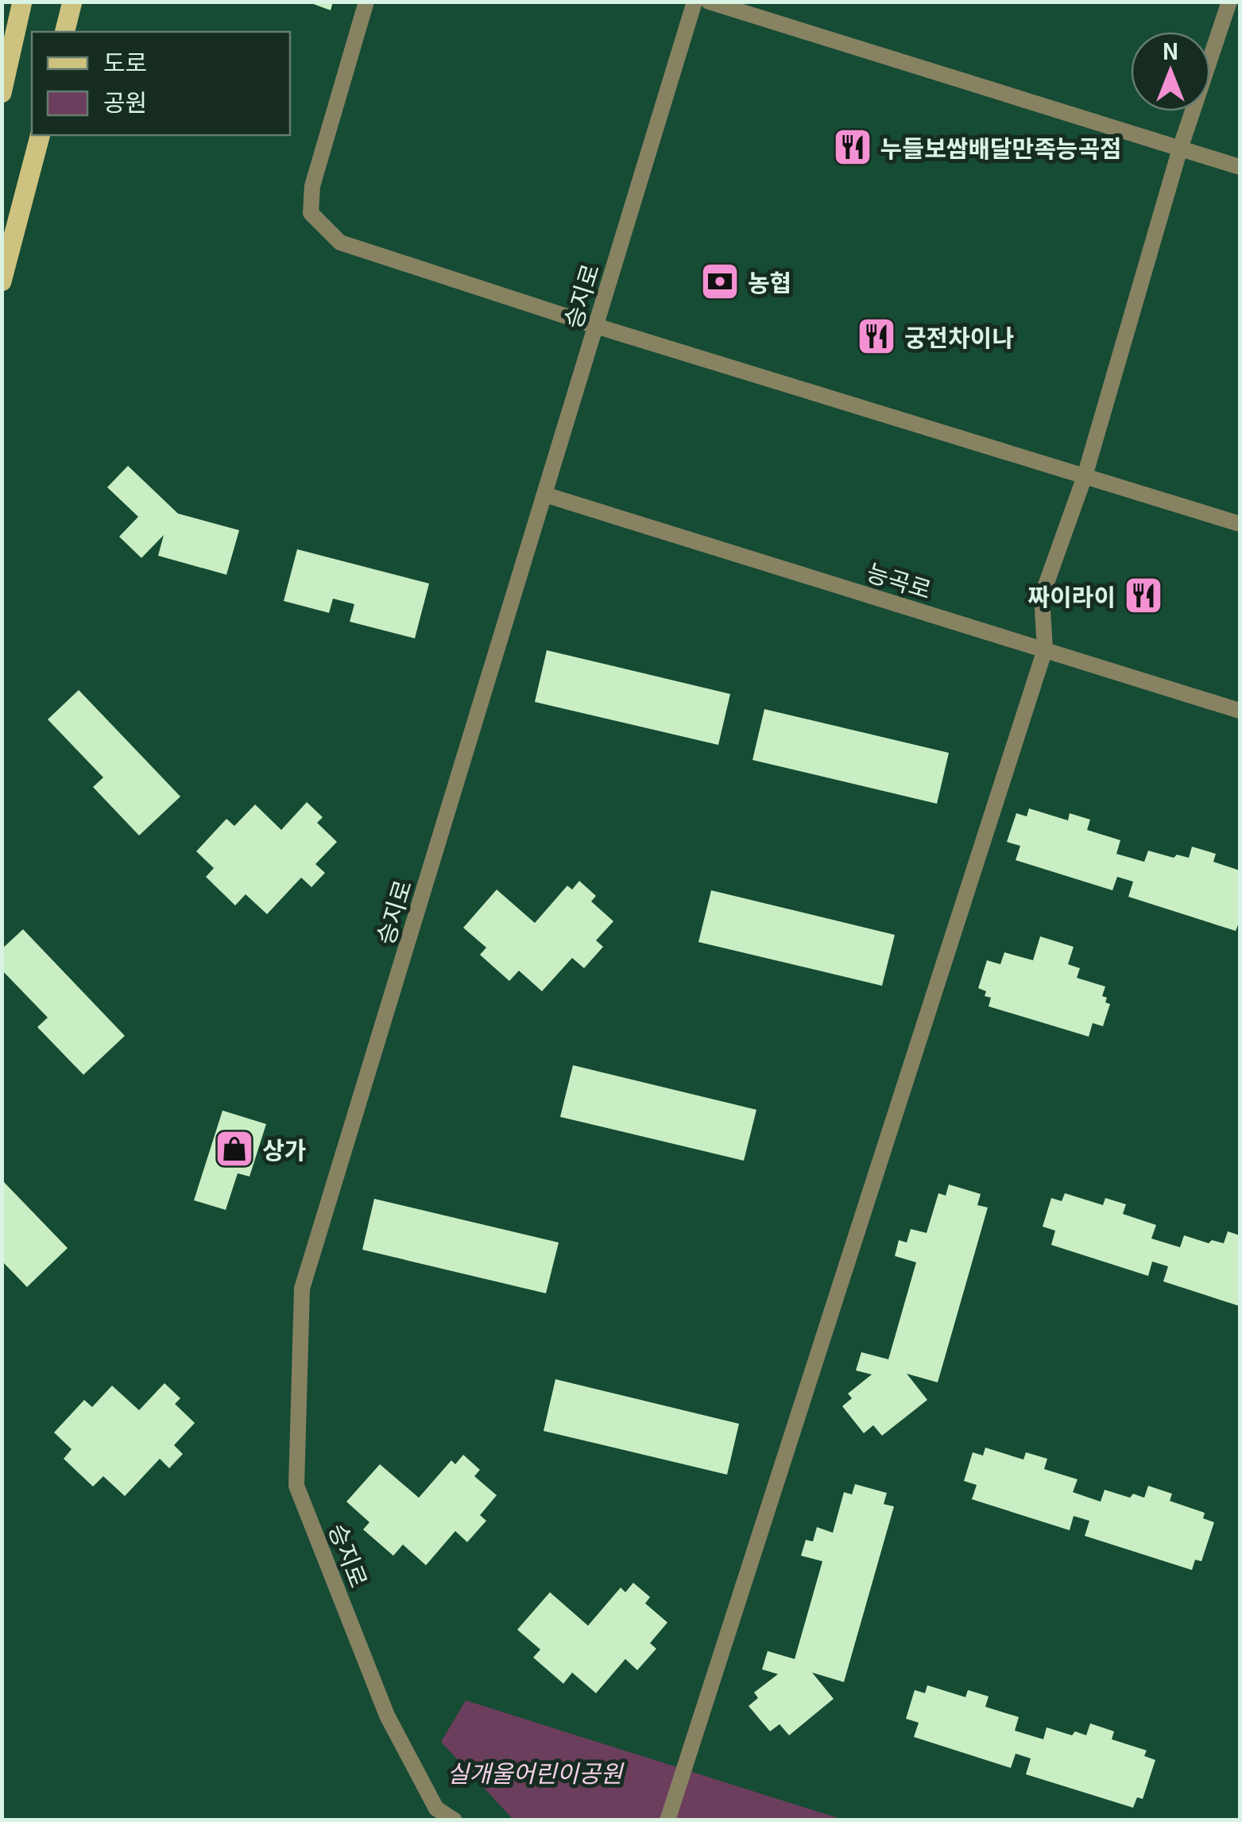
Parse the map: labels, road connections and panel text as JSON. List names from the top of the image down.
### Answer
{
  "streets": {
    "street": ["승지로", "능곡로"]
  },
  "crossings": [
    ["승지로", "능곡로"]
  ],
  "parks": ["실개울어린이공원"],
  "places": {
    "restaurant": ["누들보쌈배달만족능곡점", "궁전차이나", "짜이라이"],
    "bank": ["농협"],
    "shop": ["상가"]
  },
  "legend": ["도로", "공원"],
  "north": "top"
}
